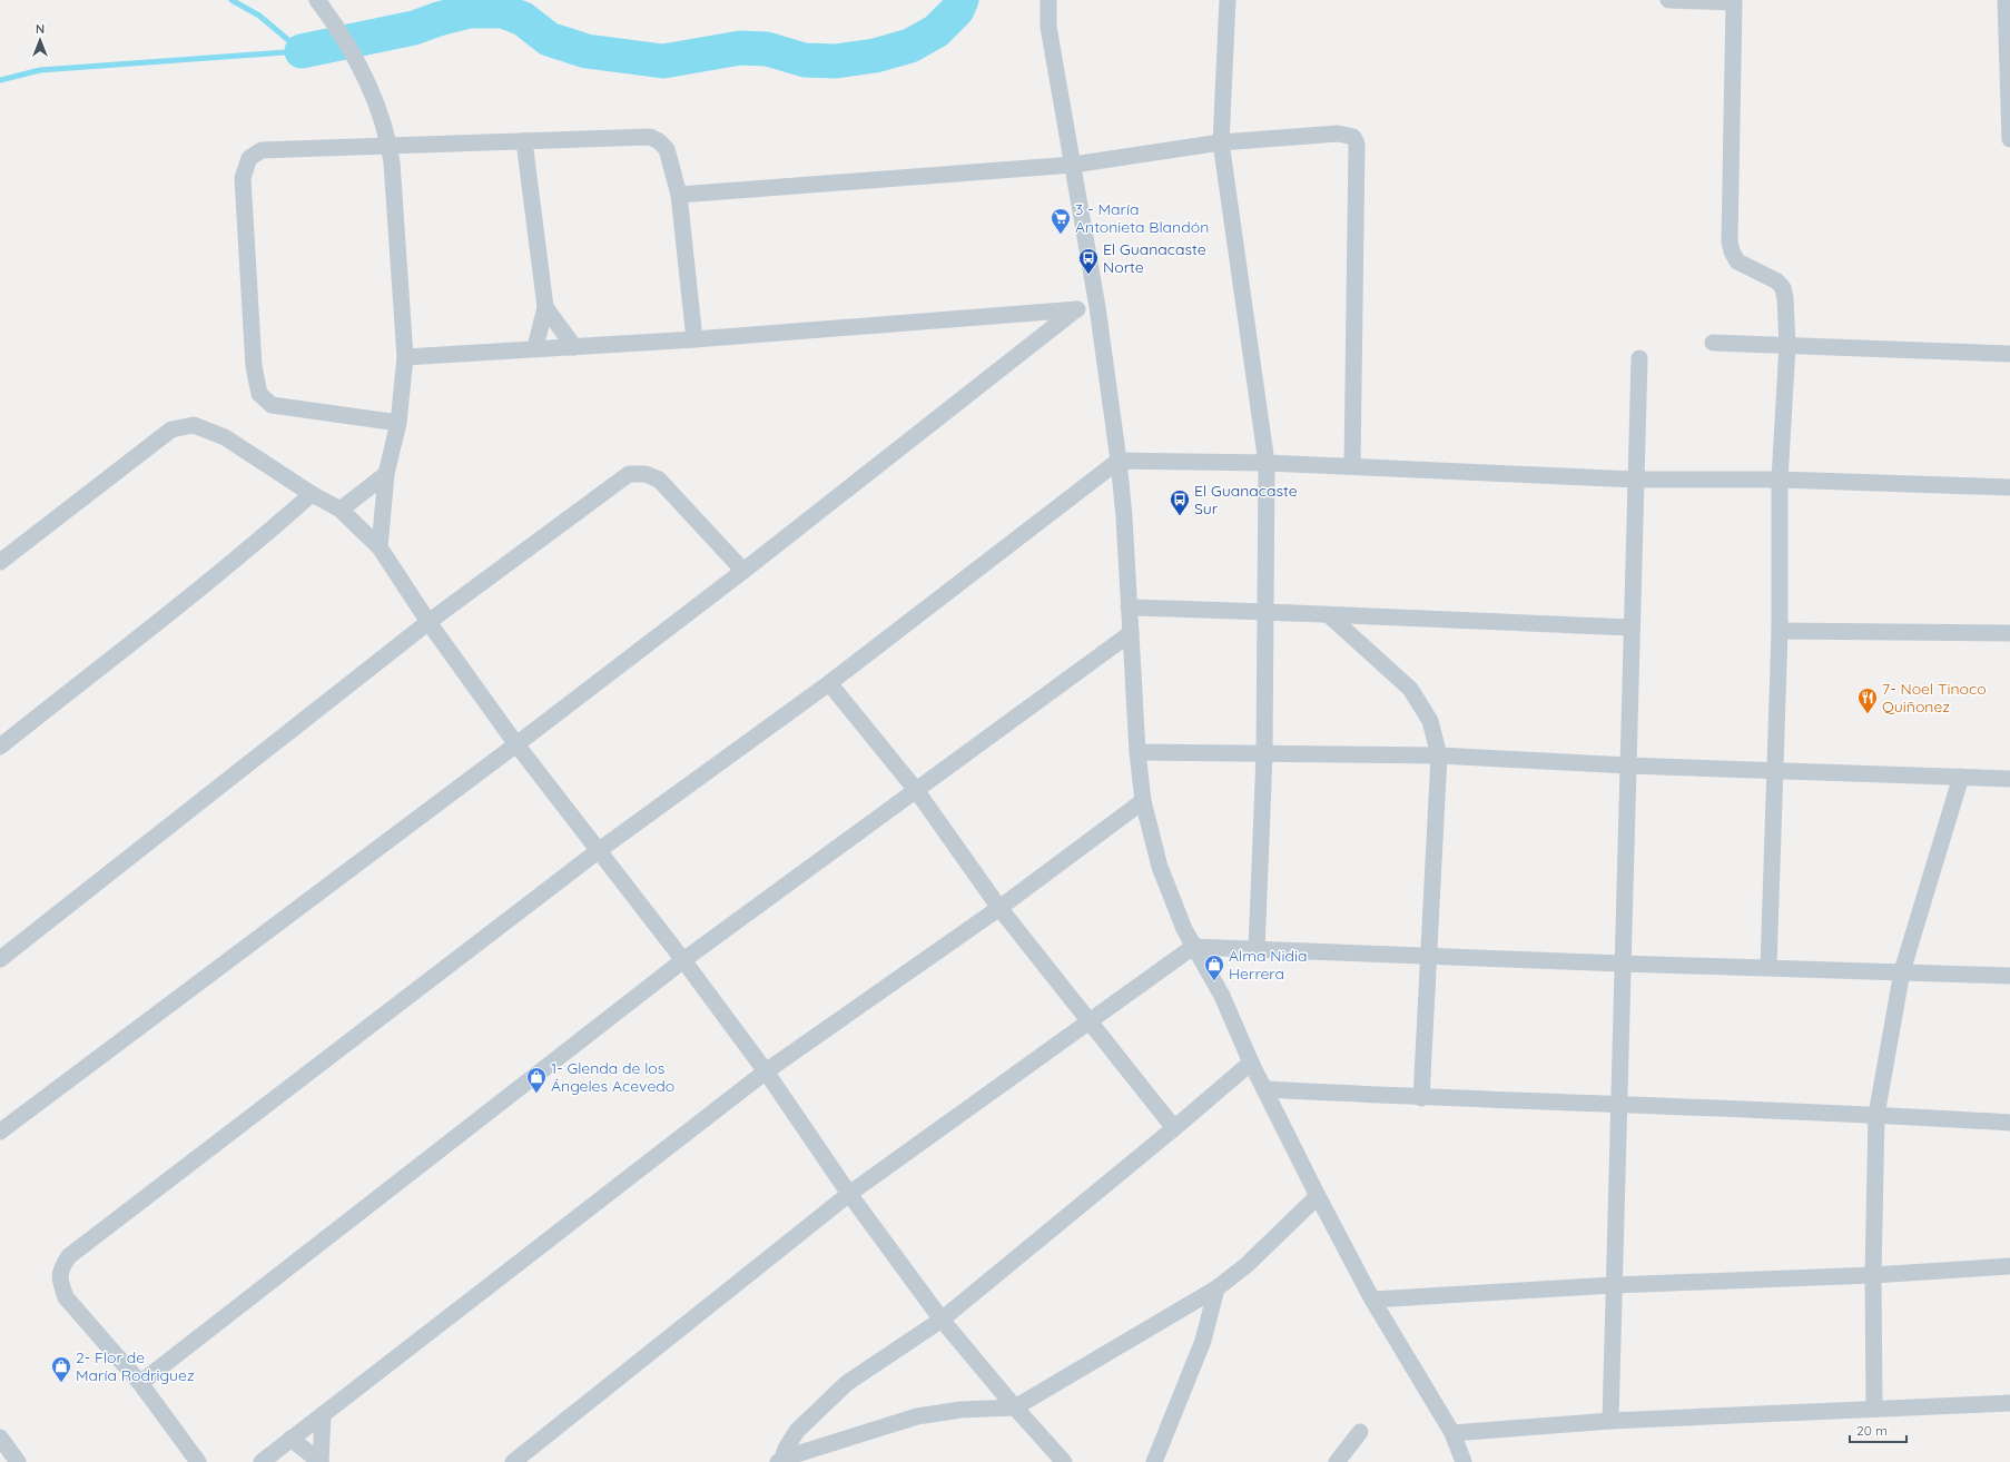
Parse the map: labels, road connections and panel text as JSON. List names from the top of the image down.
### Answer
{
  "places": {
    "supermarket": ["3 - María Antonieta Blandón"],
    "bus stop": ["El Guanacaste Norte", "El Guanacaste Sur"],
    "restaurant": ["7- Noel Tinoco Quiñonez"],
    "shop": ["Alma Nidia Herrera", "1- Glenda de los Ángeles Acevedo", "2- Flor de María Rodriguez"]
  },
  "scale_bar": "20 m",
  "north": "top"
}
